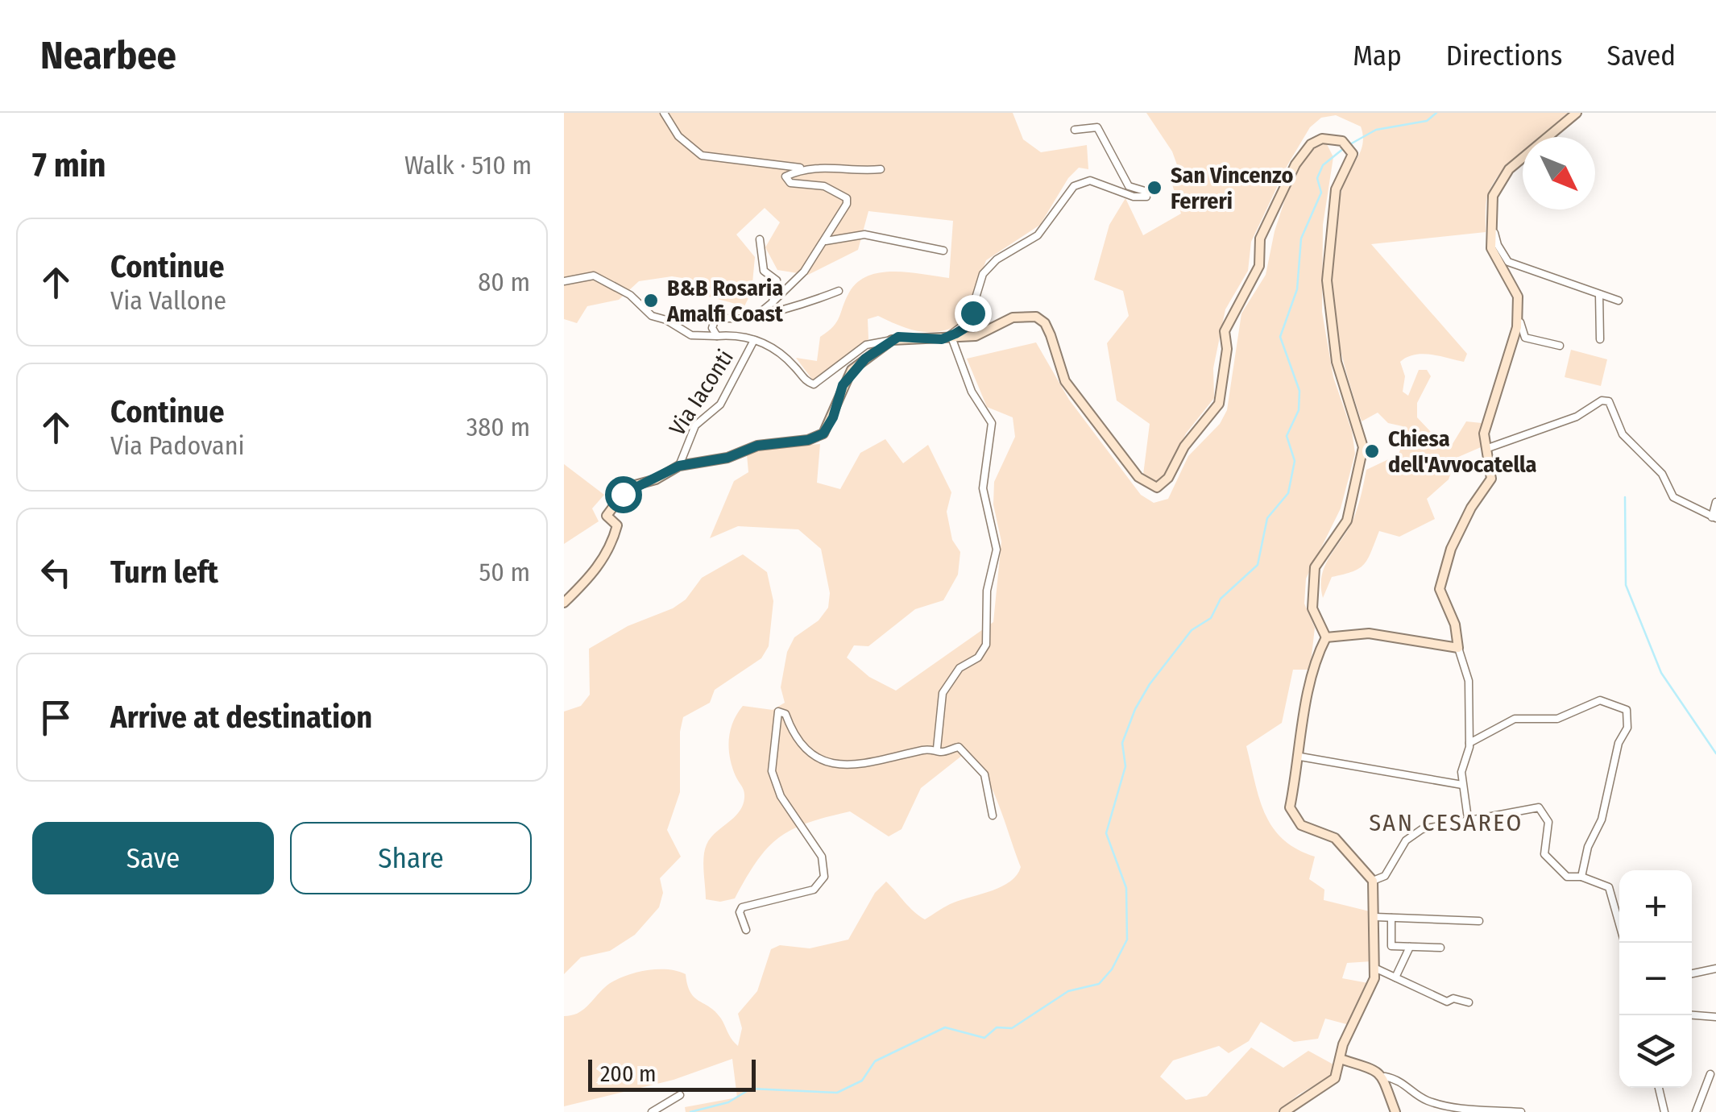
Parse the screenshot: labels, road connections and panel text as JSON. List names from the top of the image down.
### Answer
{
  "streets": {
    "street": ["Via Iaconti"]
  },
  "districts": ["SAN CESAREO"],
  "places": ["San Vincenzo Ferreri", "B&B Rosaria Amalfi Coast", "Chiesa dell'Avvocatella"],
  "scale_bar": "200 m",
  "north": "bottom right",
  "page": {
    "header": "Nearbee",
    "nav": ["Map", "Directions", "Saved"],
    "heading": ["7 min", "Walk · 510 m"],
    "list": [
      ["Continue", "Via Vallone", "80 m"],
      ["Continue", "Via Padovani", "380 m"],
      ["Turn left", "50 m"],
      "Arrive at destination"
    ],
    "buttons": ["Save", "Share"],
    "map_buttons": ["+", "−"],
    "scale": "200 m"
  }
}
